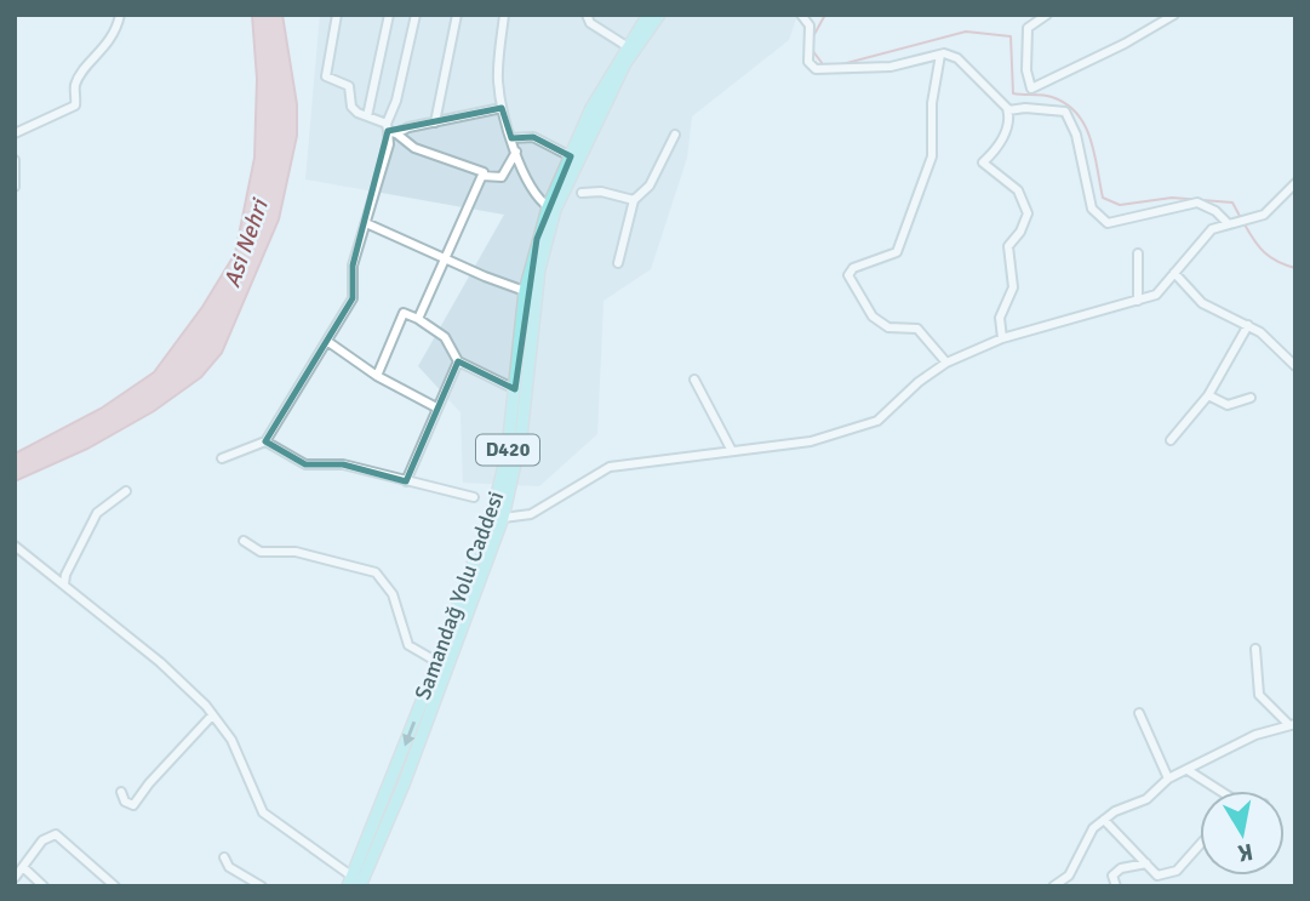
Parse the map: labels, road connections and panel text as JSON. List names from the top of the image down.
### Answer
{
  "streets": {
    "highway": ["D420", "Samandağ Yolu Caddesi"]
  },
  "water": ["Asi Nehri"],
  "north": "bottom"
}
